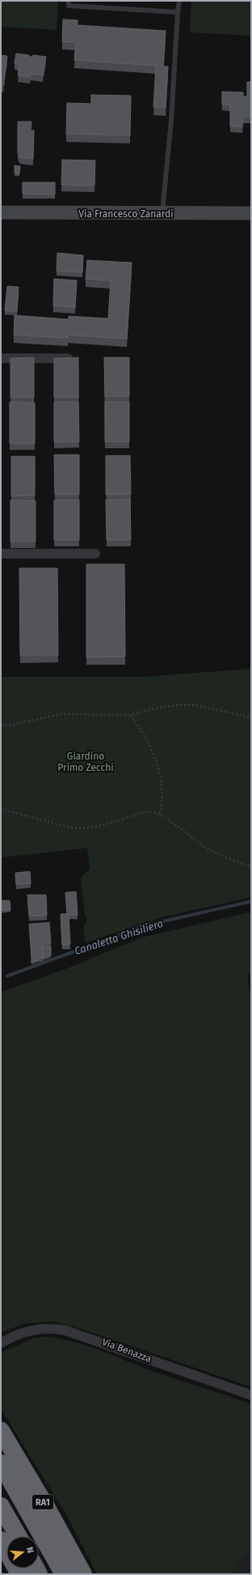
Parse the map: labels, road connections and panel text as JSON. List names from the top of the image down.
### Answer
{
  "streets": {
    "highway": ["RA1"],
    "street": ["Via Francesco Zanardi", "Via Benazza"]
  },
  "water": ["Canaletta Ghisiliera"],
  "parks": ["Giardino Primo Zecchi"],
  "north": "right"
}
